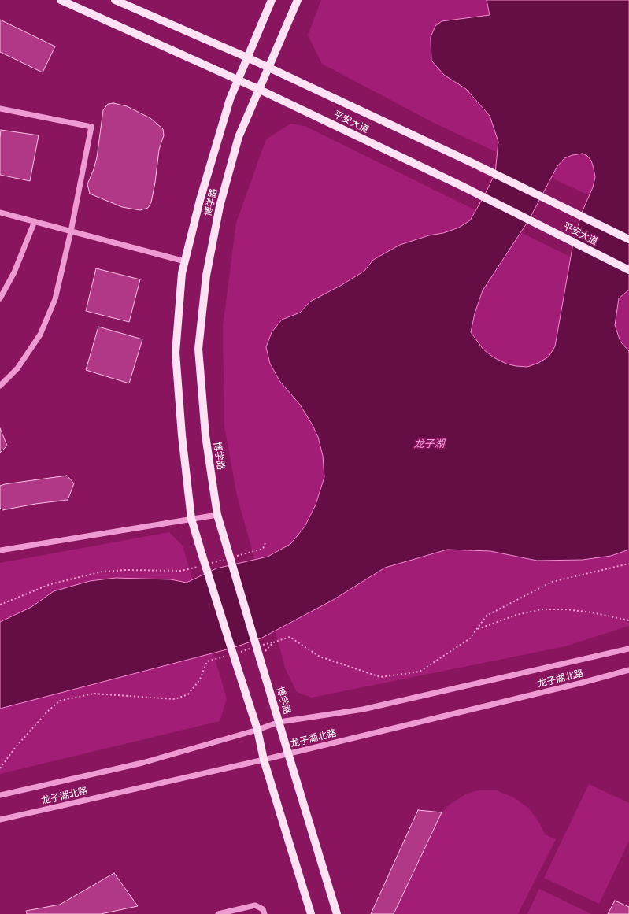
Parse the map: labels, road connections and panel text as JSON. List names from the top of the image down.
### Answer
{
  "streets": {
    "main road": ["平安大道", "博学路"],
    "street": ["龙子湖北路"]
  },
  "crossings": [
    ["平安大道", "博学路"],
    ["博学路", "龙子湖北路"]
  ],
  "water": ["龙子湖"]
}
